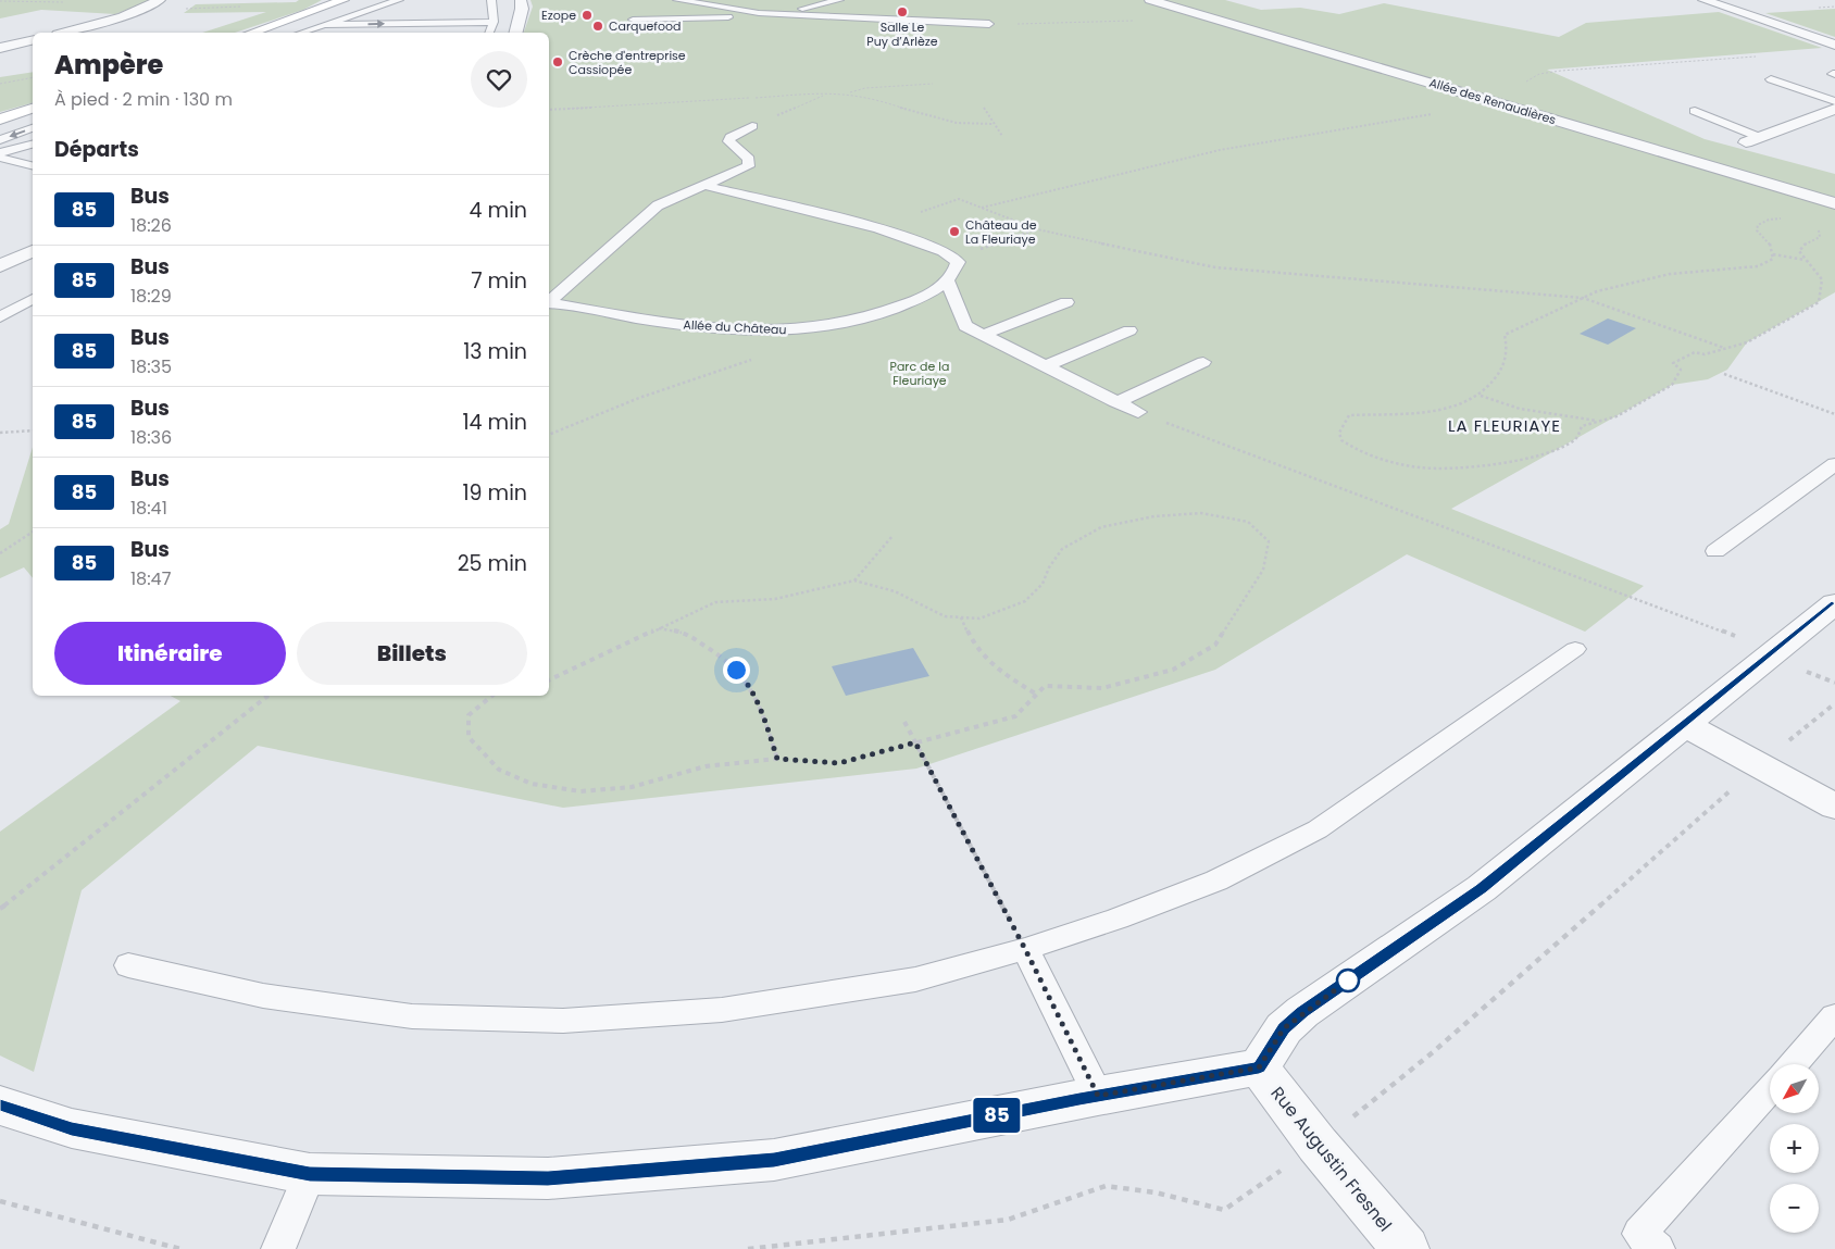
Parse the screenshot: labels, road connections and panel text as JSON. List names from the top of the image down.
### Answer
{
  "streets": {
    "street": ["Allée des Renaudières", "Rue Augustin Fresnel"],
    "lane": ["Allée du Château"]
  },
  "districts": ["LA FLEURIAYE"],
  "parks": ["Parc de la Fleuriaye"],
  "places": [
    "Salle Le Puy d’Arlèze",
    "Ezope",
    "Carquefood",
    "Crèche d'entreprise Cassiopée",
    "Château de La Fleuriaye"
  ],
  "lines": ["bus line 85"],
  "north": "bottom left",
  "page": {
    "on_map": "85",
    "heading": [
      ["Ampère", "À pied · 2 min · 130 m"],
      "Départs"
    ],
    "list": [
      {
        "mark": "85",
        "name": "Bus",
        "note": "18:26",
        "value": "4 min"
      },
      {
        "mark": "85",
        "name": "Bus",
        "note": "18:29",
        "value": "7 min"
      },
      {
        "mark": "85",
        "name": "Bus",
        "note": "18:35",
        "value": "13 min"
      },
      {
        "mark": "85",
        "name": "Bus",
        "note": "18:36",
        "value": "14 min"
      },
      {
        "mark": "85",
        "name": "Bus",
        "note": "18:41",
        "value": "19 min"
      },
      {
        "mark": "85",
        "name": "Bus",
        "note": "18:47",
        "value": "25 min"
      }
    ],
    "buttons": ["Itinéraire", "Billets"],
    "map_buttons": ["+", "−"]
  }
}
